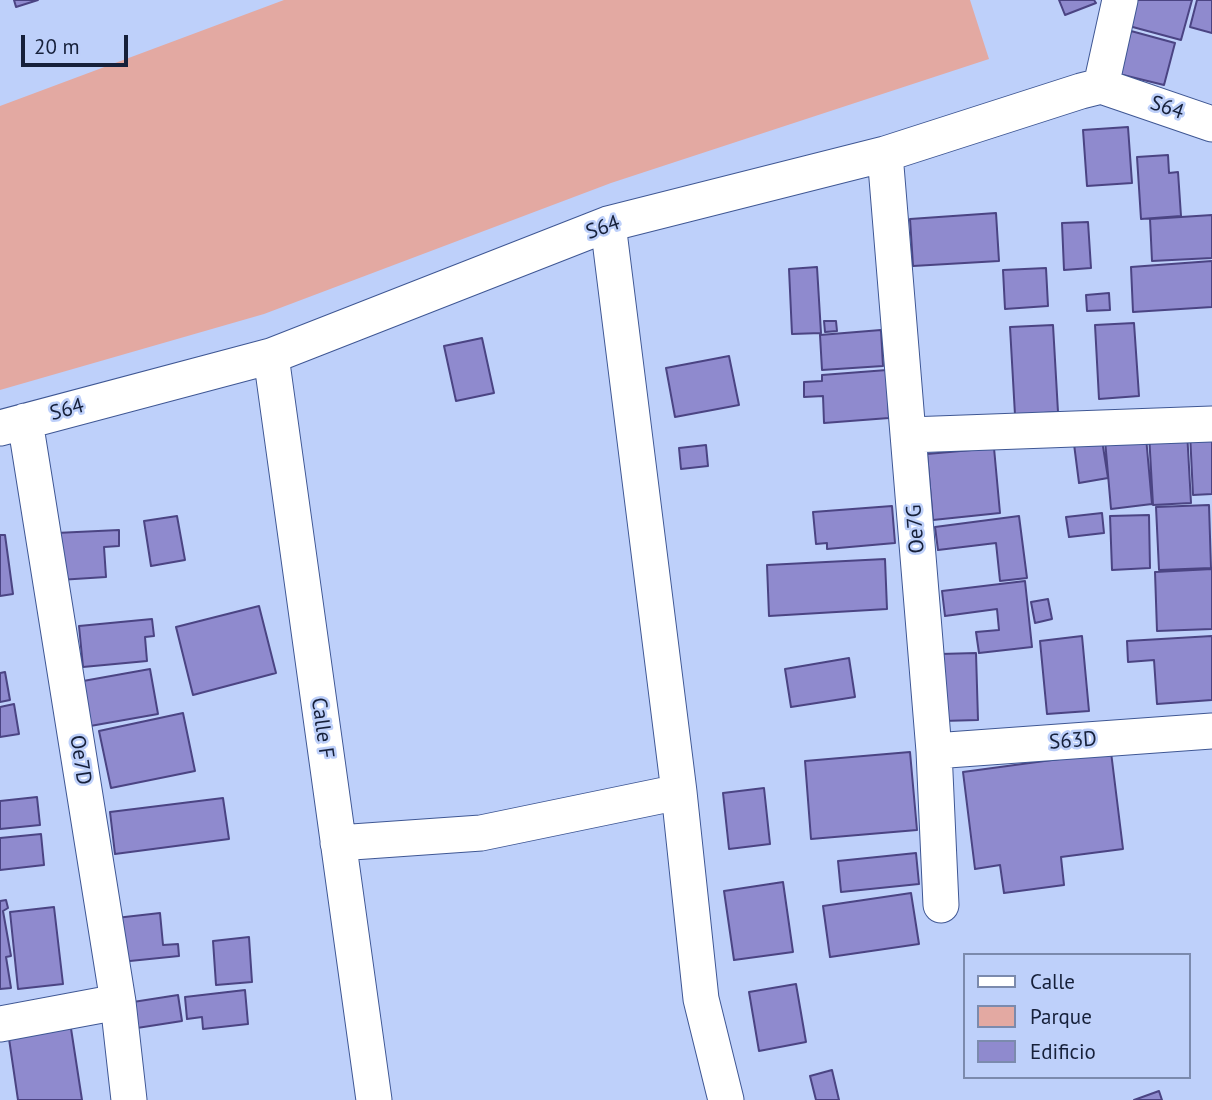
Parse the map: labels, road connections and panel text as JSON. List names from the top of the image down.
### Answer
{
  "streets": {
    "street": [
      "S64",
      "Oe7G",
      "Calle F",
      "S63D",
      "Oe7D"
    ]
  },
  "crossings": [
    ["S64", "Oe7G"],
    ["S64", "Calle F"],
    ["S64", "Oe7D"],
    ["Oe7G", "S63D"]
  ],
  "legend": ["Calle", "Parque", "Edificio"],
  "scale_bar": "20 m"
}
